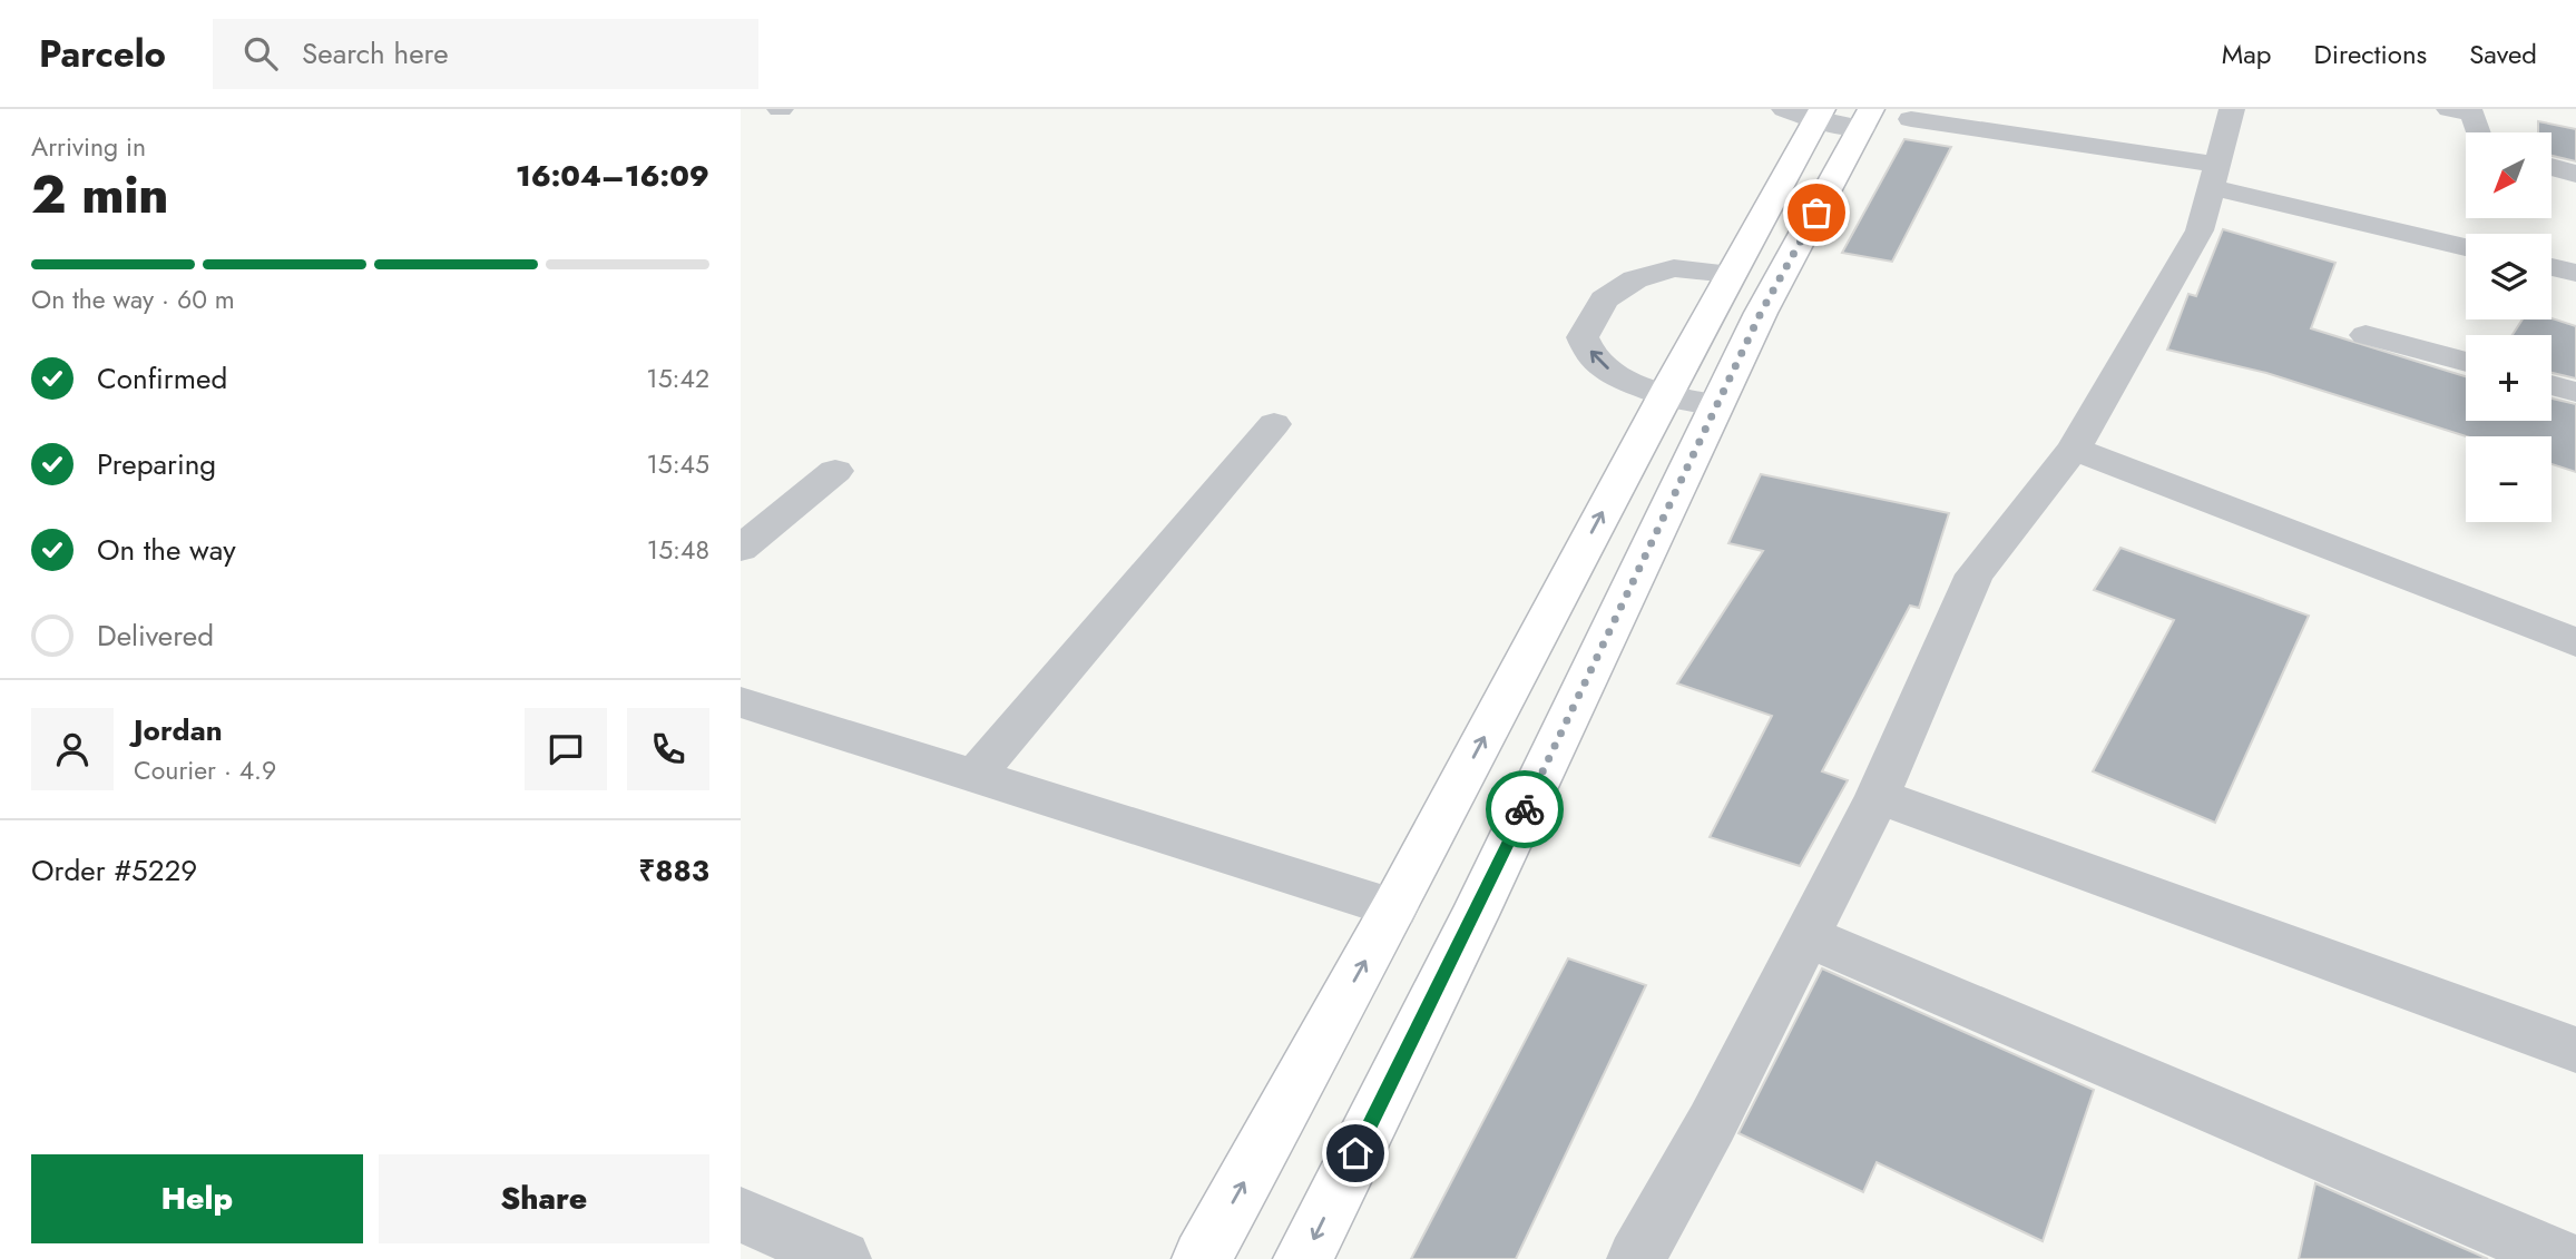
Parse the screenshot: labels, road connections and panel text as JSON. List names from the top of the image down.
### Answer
{
  "north": "bottom left",
  "page": {
    "header": "Parcelo",
    "search": "Search here",
    "nav": ["Map", "Directions", "Saved"],
    "heading": ["2 min", "Arriving in", "16:04–16:09"],
    "panel": [
      "Jordan",
      "Courier · 4.9",
      "Order #5229",
      "₹883"
    ],
    "map_buttons": ["+", "−"],
    "bar": "On the way · 60 m",
    "list": [
      ["Confirmed", "15:42"],
      ["Preparing", "15:45"],
      ["On the way", "15:48"],
      "Delivered"
    ],
    "buttons": ["Help", "Share"]
  }
}
